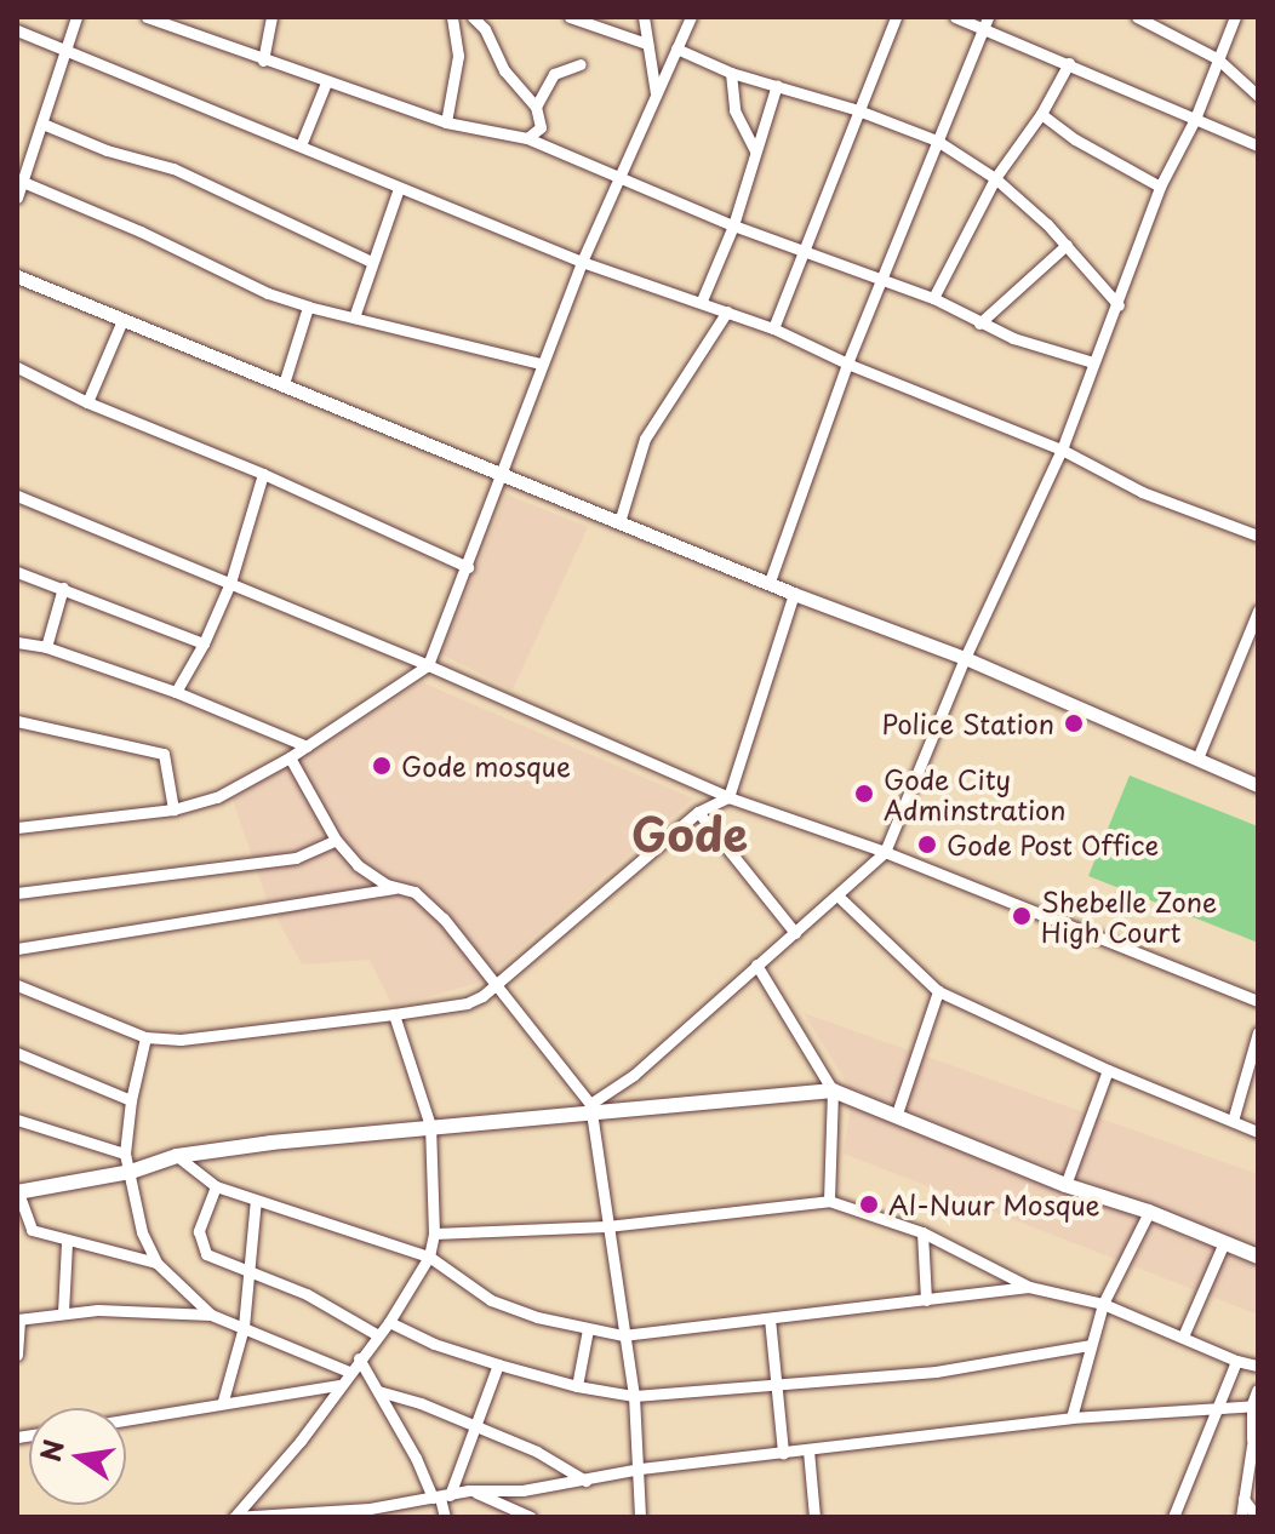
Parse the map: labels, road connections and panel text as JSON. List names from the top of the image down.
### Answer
{
  "districts": ["Gode"],
  "places": [
    "Police Station",
    "Gode mosque",
    "Gode City Adminstration",
    "Gode Post Office",
    "Shebelle Zone High Court",
    "Al-Nuur Mosque"
  ],
  "north": "left"
}
